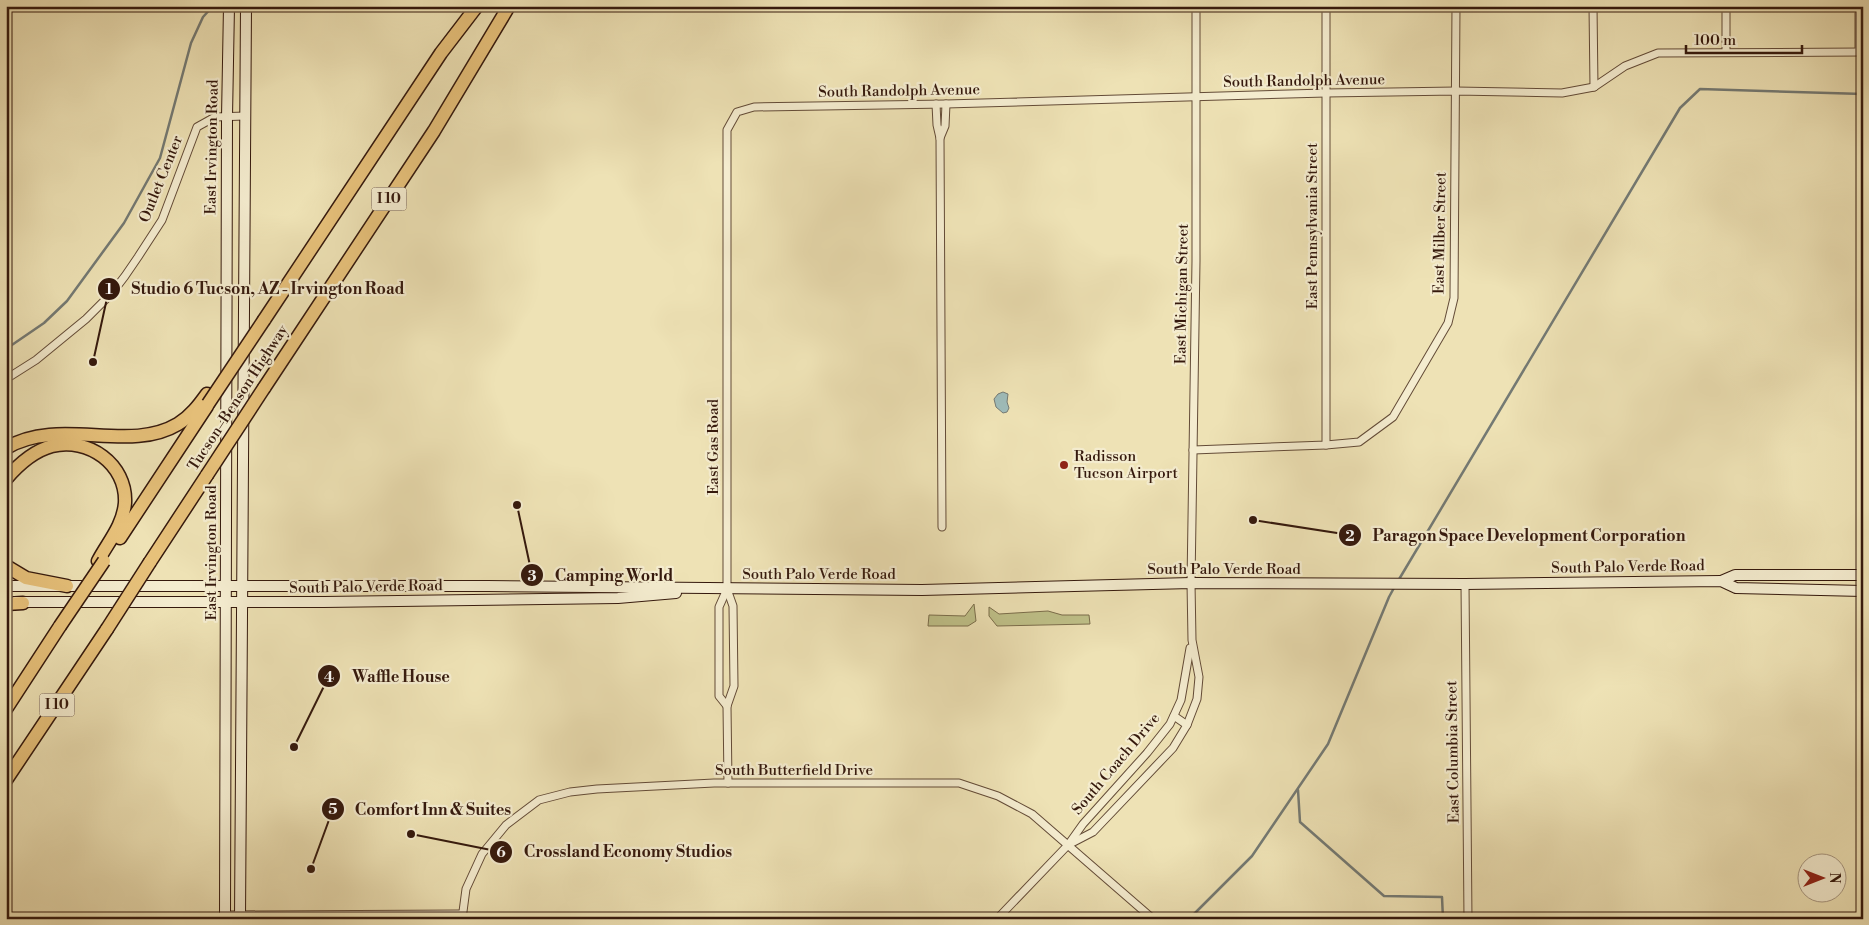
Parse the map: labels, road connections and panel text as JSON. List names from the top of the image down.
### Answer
{
  "streets": {
    "highway": ["I 10", "Tucson–Benson Highway"],
    "main road": ["East Irvington Road", "South Palo Verde Road"],
    "street": [
      "South Randolph Avenue",
      "Outlet Center",
      "East Pennsylvania Street",
      "East Milber Street",
      "East Michigan Street",
      "East Gas Road",
      "East Columbia Street",
      "South Coach Drive",
      "South Butterfield Drive"
    ]
  },
  "crossings": [
    ["South Randolph Avenue", "East Pennsylvania Street"],
    ["South Randolph Avenue", "East Milber Street"],
    ["South Randolph Avenue", "East Michigan Street"],
    ["South Randolph Avenue", "East Gas Road"],
    ["East Irvington Road", "Outlet Center"],
    ["East Irvington Road", "South Palo Verde Road"],
    ["East Pennsylvania Street", "East Milber Street"],
    ["East Milber Street", "East Michigan Street"],
    ["East Michigan Street", "South Palo Verde Road"],
    ["East Michigan Street", "South Coach Drive"],
    ["East Gas Road", "South Palo Verde Road"],
    ["East Gas Road", "South Butterfield Drive"],
    ["South Palo Verde Road", "East Columbia Street"],
    ["South Palo Verde Road", "South Coach Drive"],
    ["South Coach Drive", "South Butterfield Drive"]
  ],
  "places": [
    "Studio 6 Tucson, AZ - Irvington Road",
    "Radisson Tucson Airport",
    "Camping World",
    "Paragon Space Development Corporation",
    "Waffle House",
    "Crossland Economy Studios",
    "Comfort Inn & Suites"
  ],
  "scale_bar": "100 m",
  "north": "right"
}
